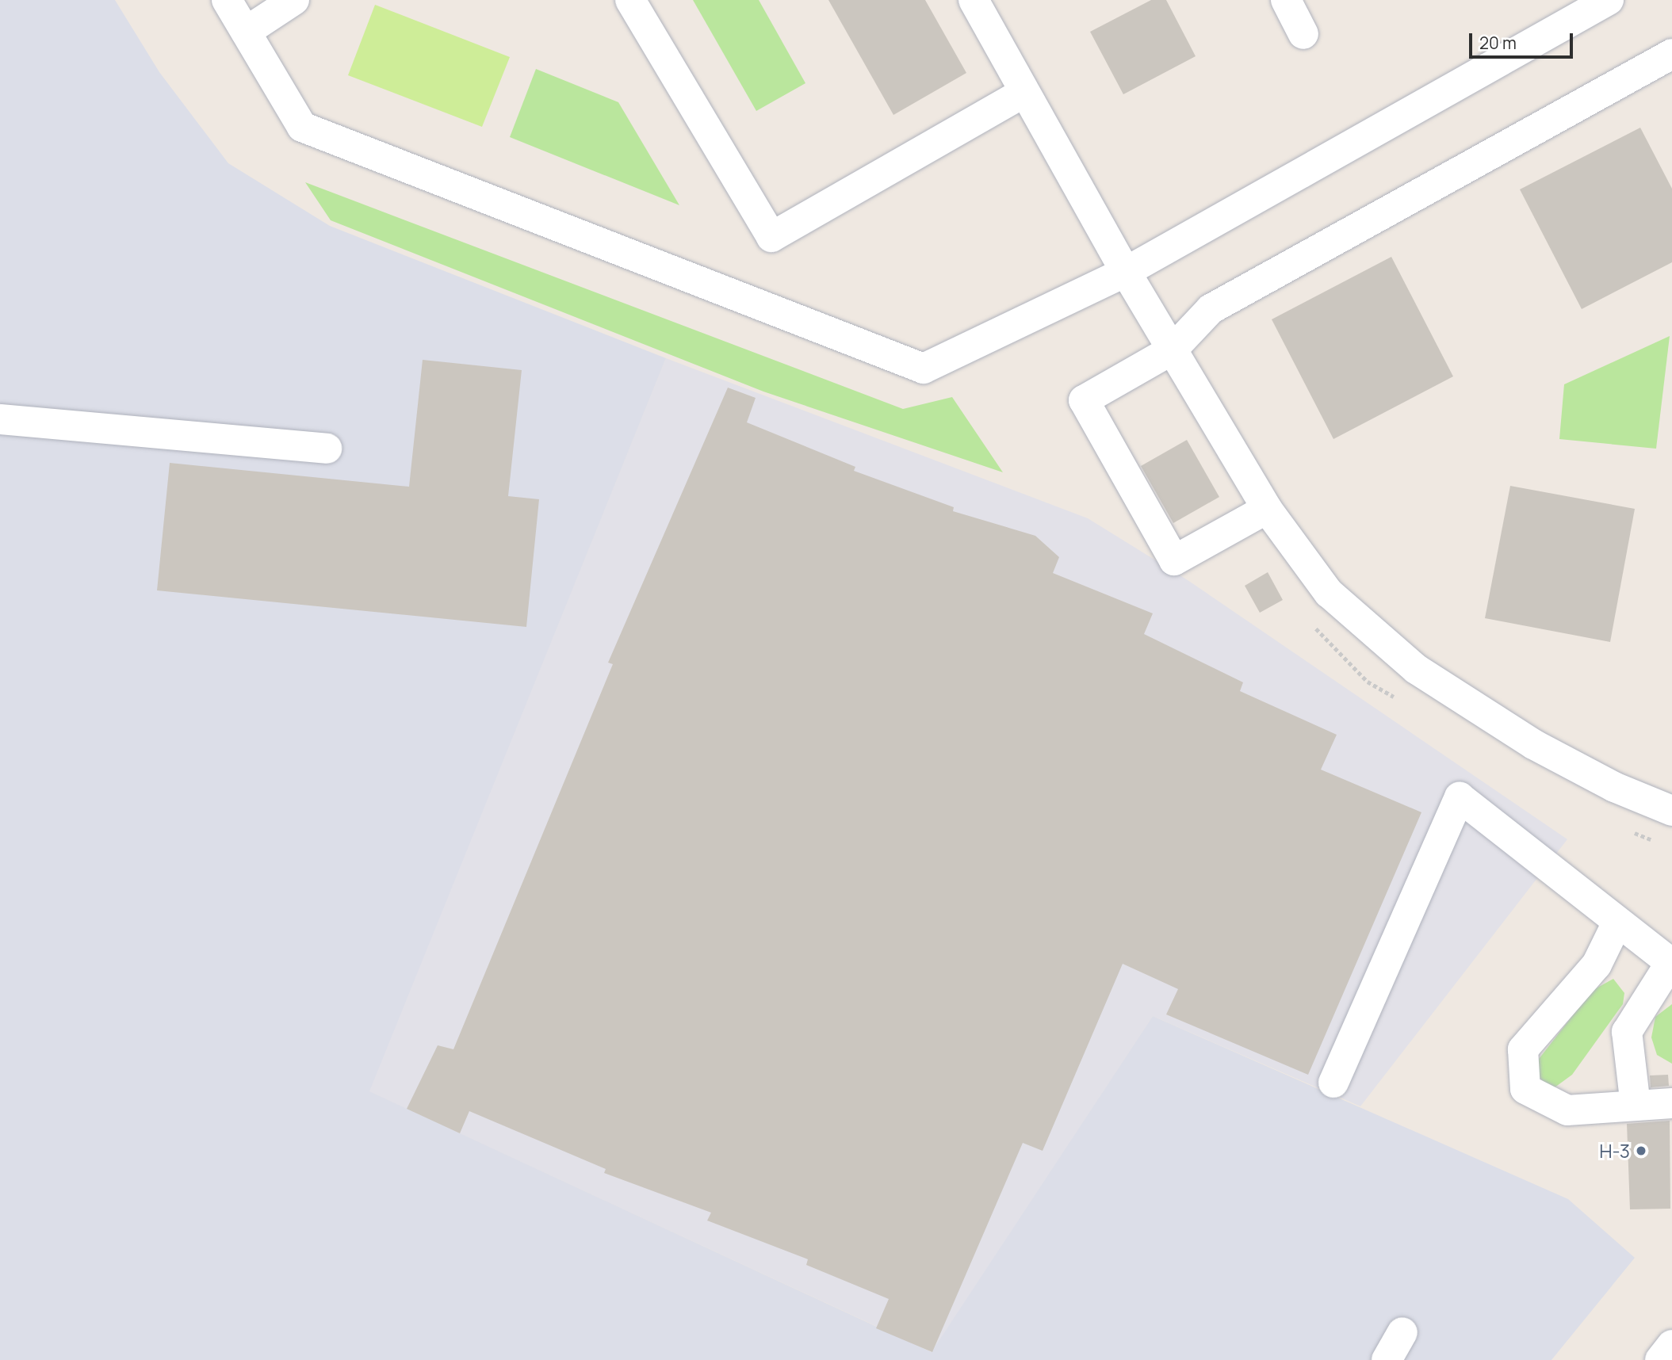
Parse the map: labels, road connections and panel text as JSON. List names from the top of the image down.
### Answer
{
  "places": ["Н-3"],
  "scale_bar": "20 m"
}
